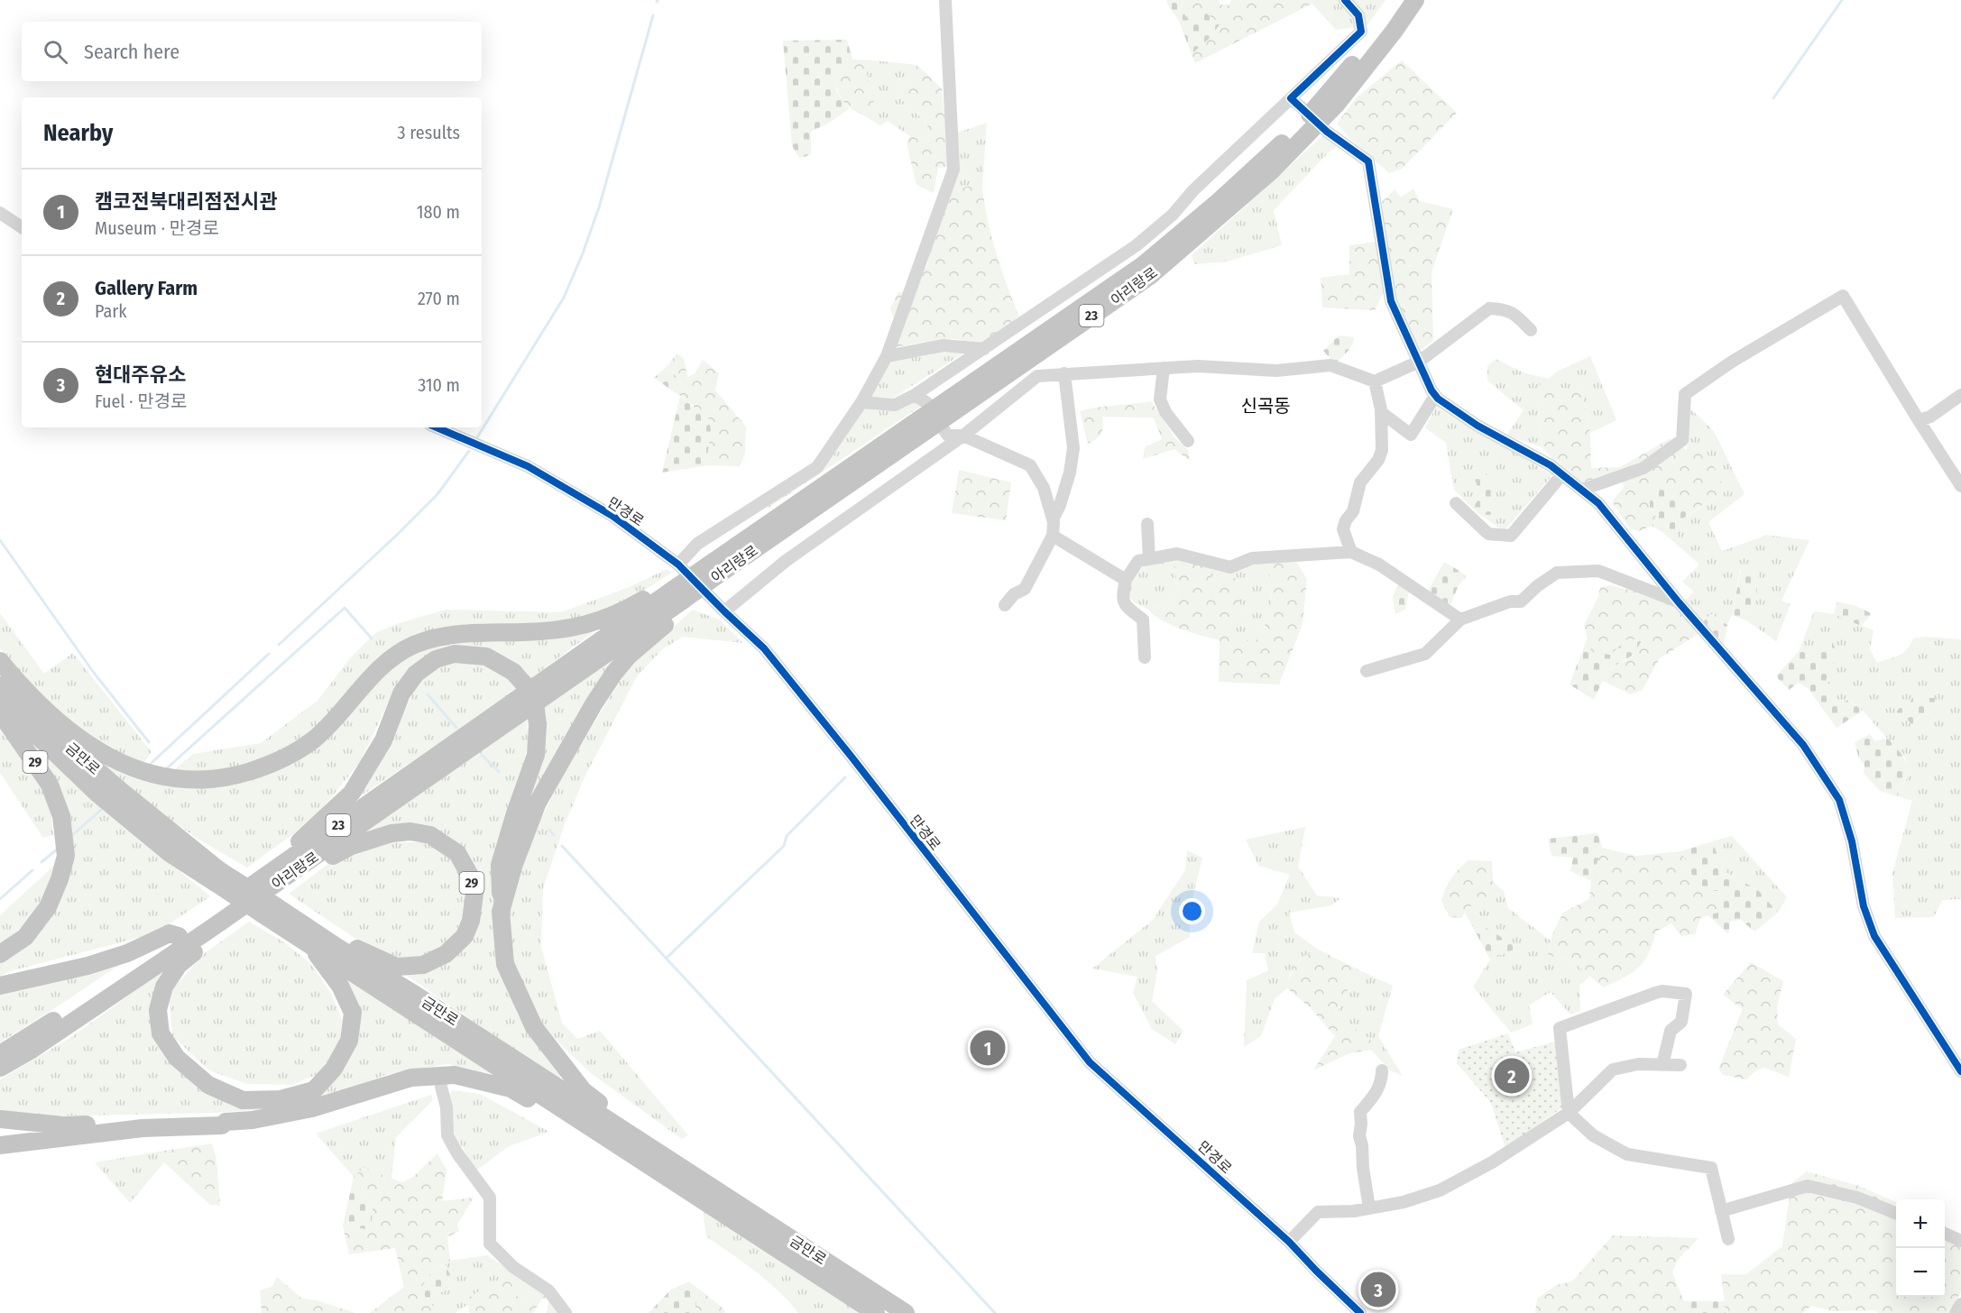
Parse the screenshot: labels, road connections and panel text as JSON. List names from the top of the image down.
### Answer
{
  "streets": {
    "highway": [
      "아리랑로",
      "23",
      "금만로",
      "29"
    ],
    "street": ["만경로"]
  },
  "crossings": [
    ["아리랑로", "29"],
    ["금만로", "29"]
  ],
  "districts": ["신곡동"],
  "page": {
    "search": "Search here",
    "heading": ["Nearby", "3 results"],
    "list": [
      {
        "mark": "1",
        "name": "캠코전북대리점전시관",
        "note": "Museum · 만경로",
        "value": "180 m"
      },
      {
        "mark": "2",
        "name": "Gallery Farm",
        "note": "Park",
        "value": "270 m"
      },
      {
        "mark": "3",
        "name": "현대주유소",
        "note": "Fuel · 만경로",
        "value": "310 m"
      }
    ],
    "pins": ["1", "2", "3"],
    "map_buttons": ["+", "−"]
  }
}
